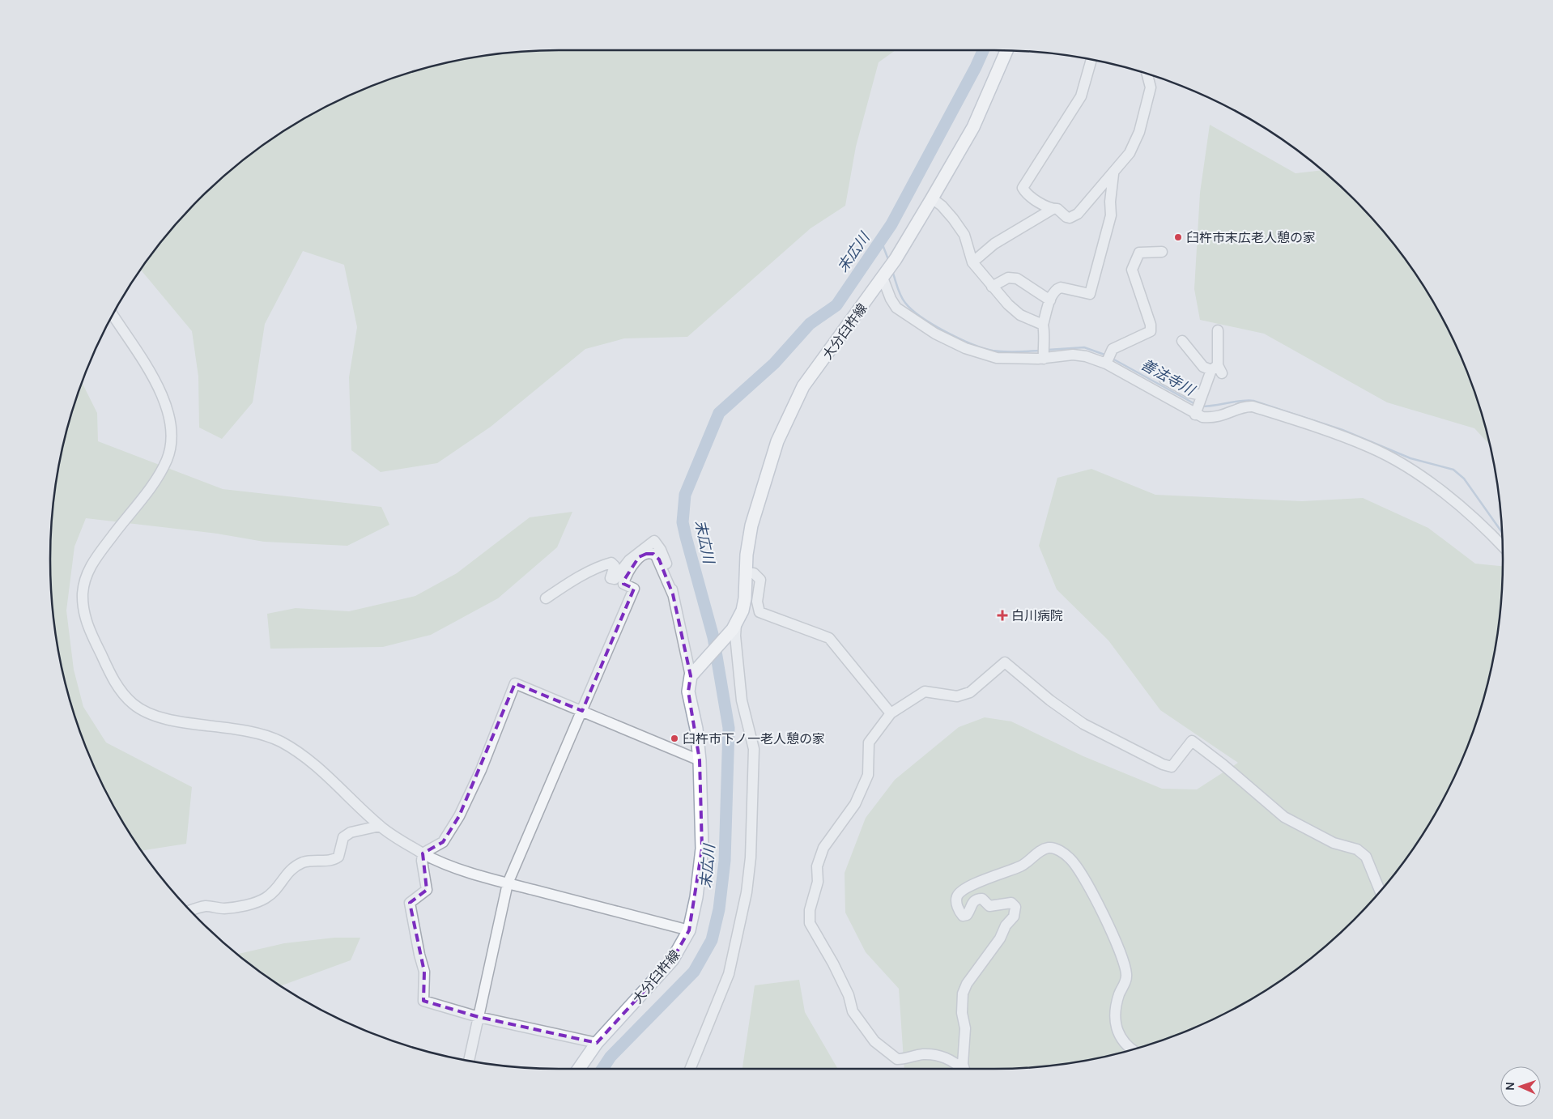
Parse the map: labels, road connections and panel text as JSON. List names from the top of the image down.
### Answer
{
  "streets": {
    "main road": ["大分臼杵線"]
  },
  "water": ["末広川", "善法寺川"],
  "places": {
    "other": ["臼杵市末広老人憩の家", "臼杵市下ノ一老人憩の家"],
    "health": ["白川病院"]
  },
  "north": "left"
}
